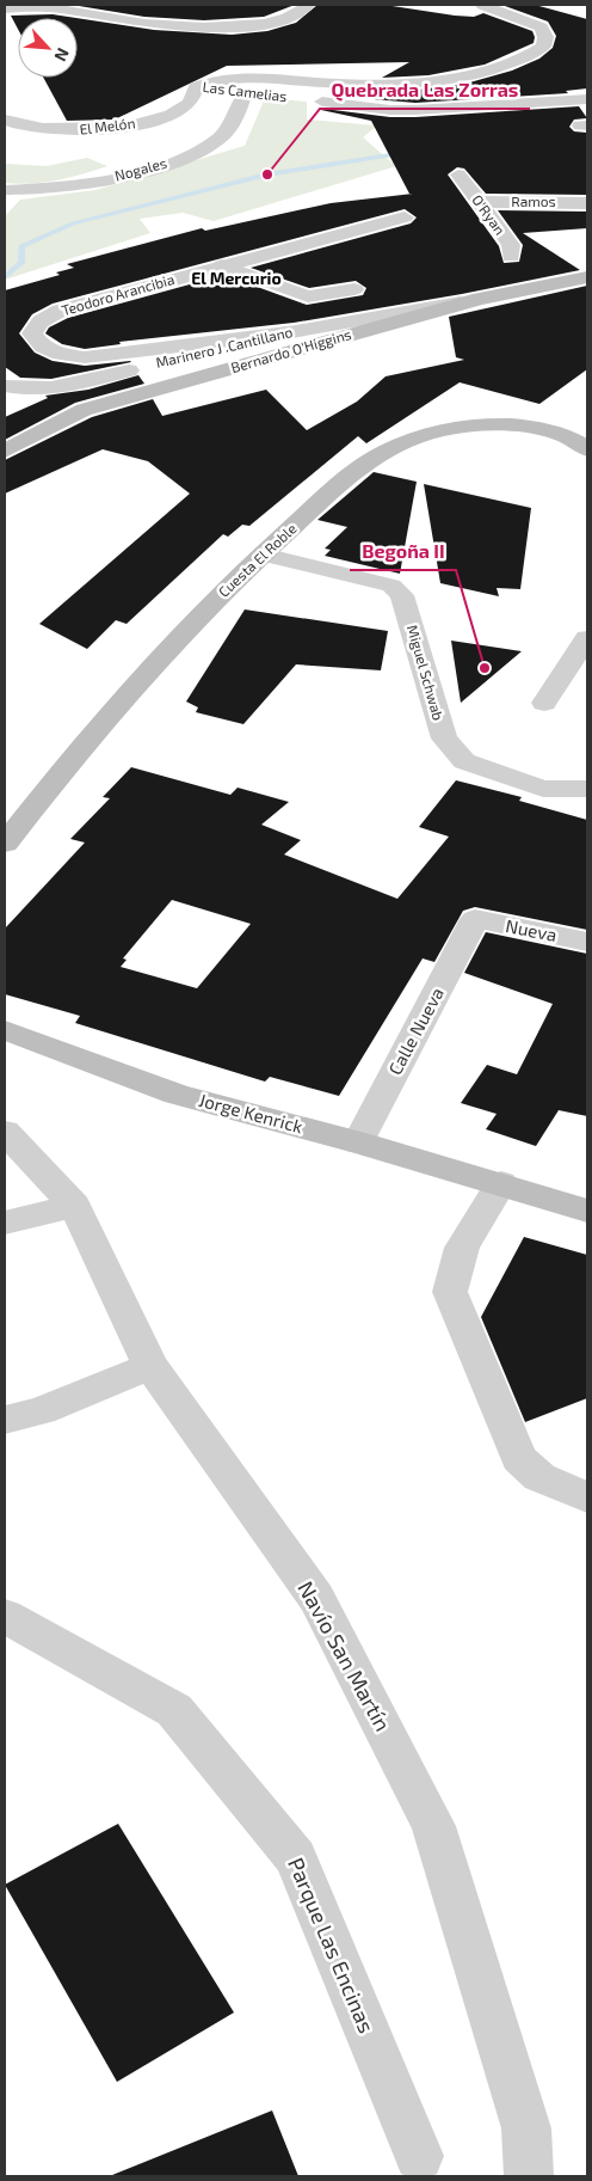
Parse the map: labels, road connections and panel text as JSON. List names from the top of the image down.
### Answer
{
  "streets": {
    "main road": ["Bernardo O'Higgins", "Cuesta El Roble", "Jorge Kenrick"],
    "street": [
      "Las Camelias",
      "El Melón",
      "Nogales",
      "Ramos",
      "O'Ryan",
      "Teodoro Arancibia",
      "Marinero J .Cantillano",
      "Miguel Schwab",
      "Nueva",
      "Calle Nueva",
      "Navío San Martín",
      "Parque Las Encinas"
    ]
  },
  "crossings": [
    ["Las Camelias", "El Melón"],
    ["Las Camelias", "Nogales"],
    ["Ramos", "O'Ryan"],
    ["Teodoro Arancibia", "Marinero J .Cantillano"],
    ["Marinero J .Cantillano", "Bernardo O'Higgins"],
    ["Cuesta El Roble", "Miguel Schwab"],
    ["Nueva", "Calle Nueva"],
    ["Calle Nueva", "Jorge Kenrick"]
  ],
  "districts": ["El Mercurio"],
  "places": ["Quebrada Las Zorras", "Begoña II"],
  "north": "bottom right"
}
